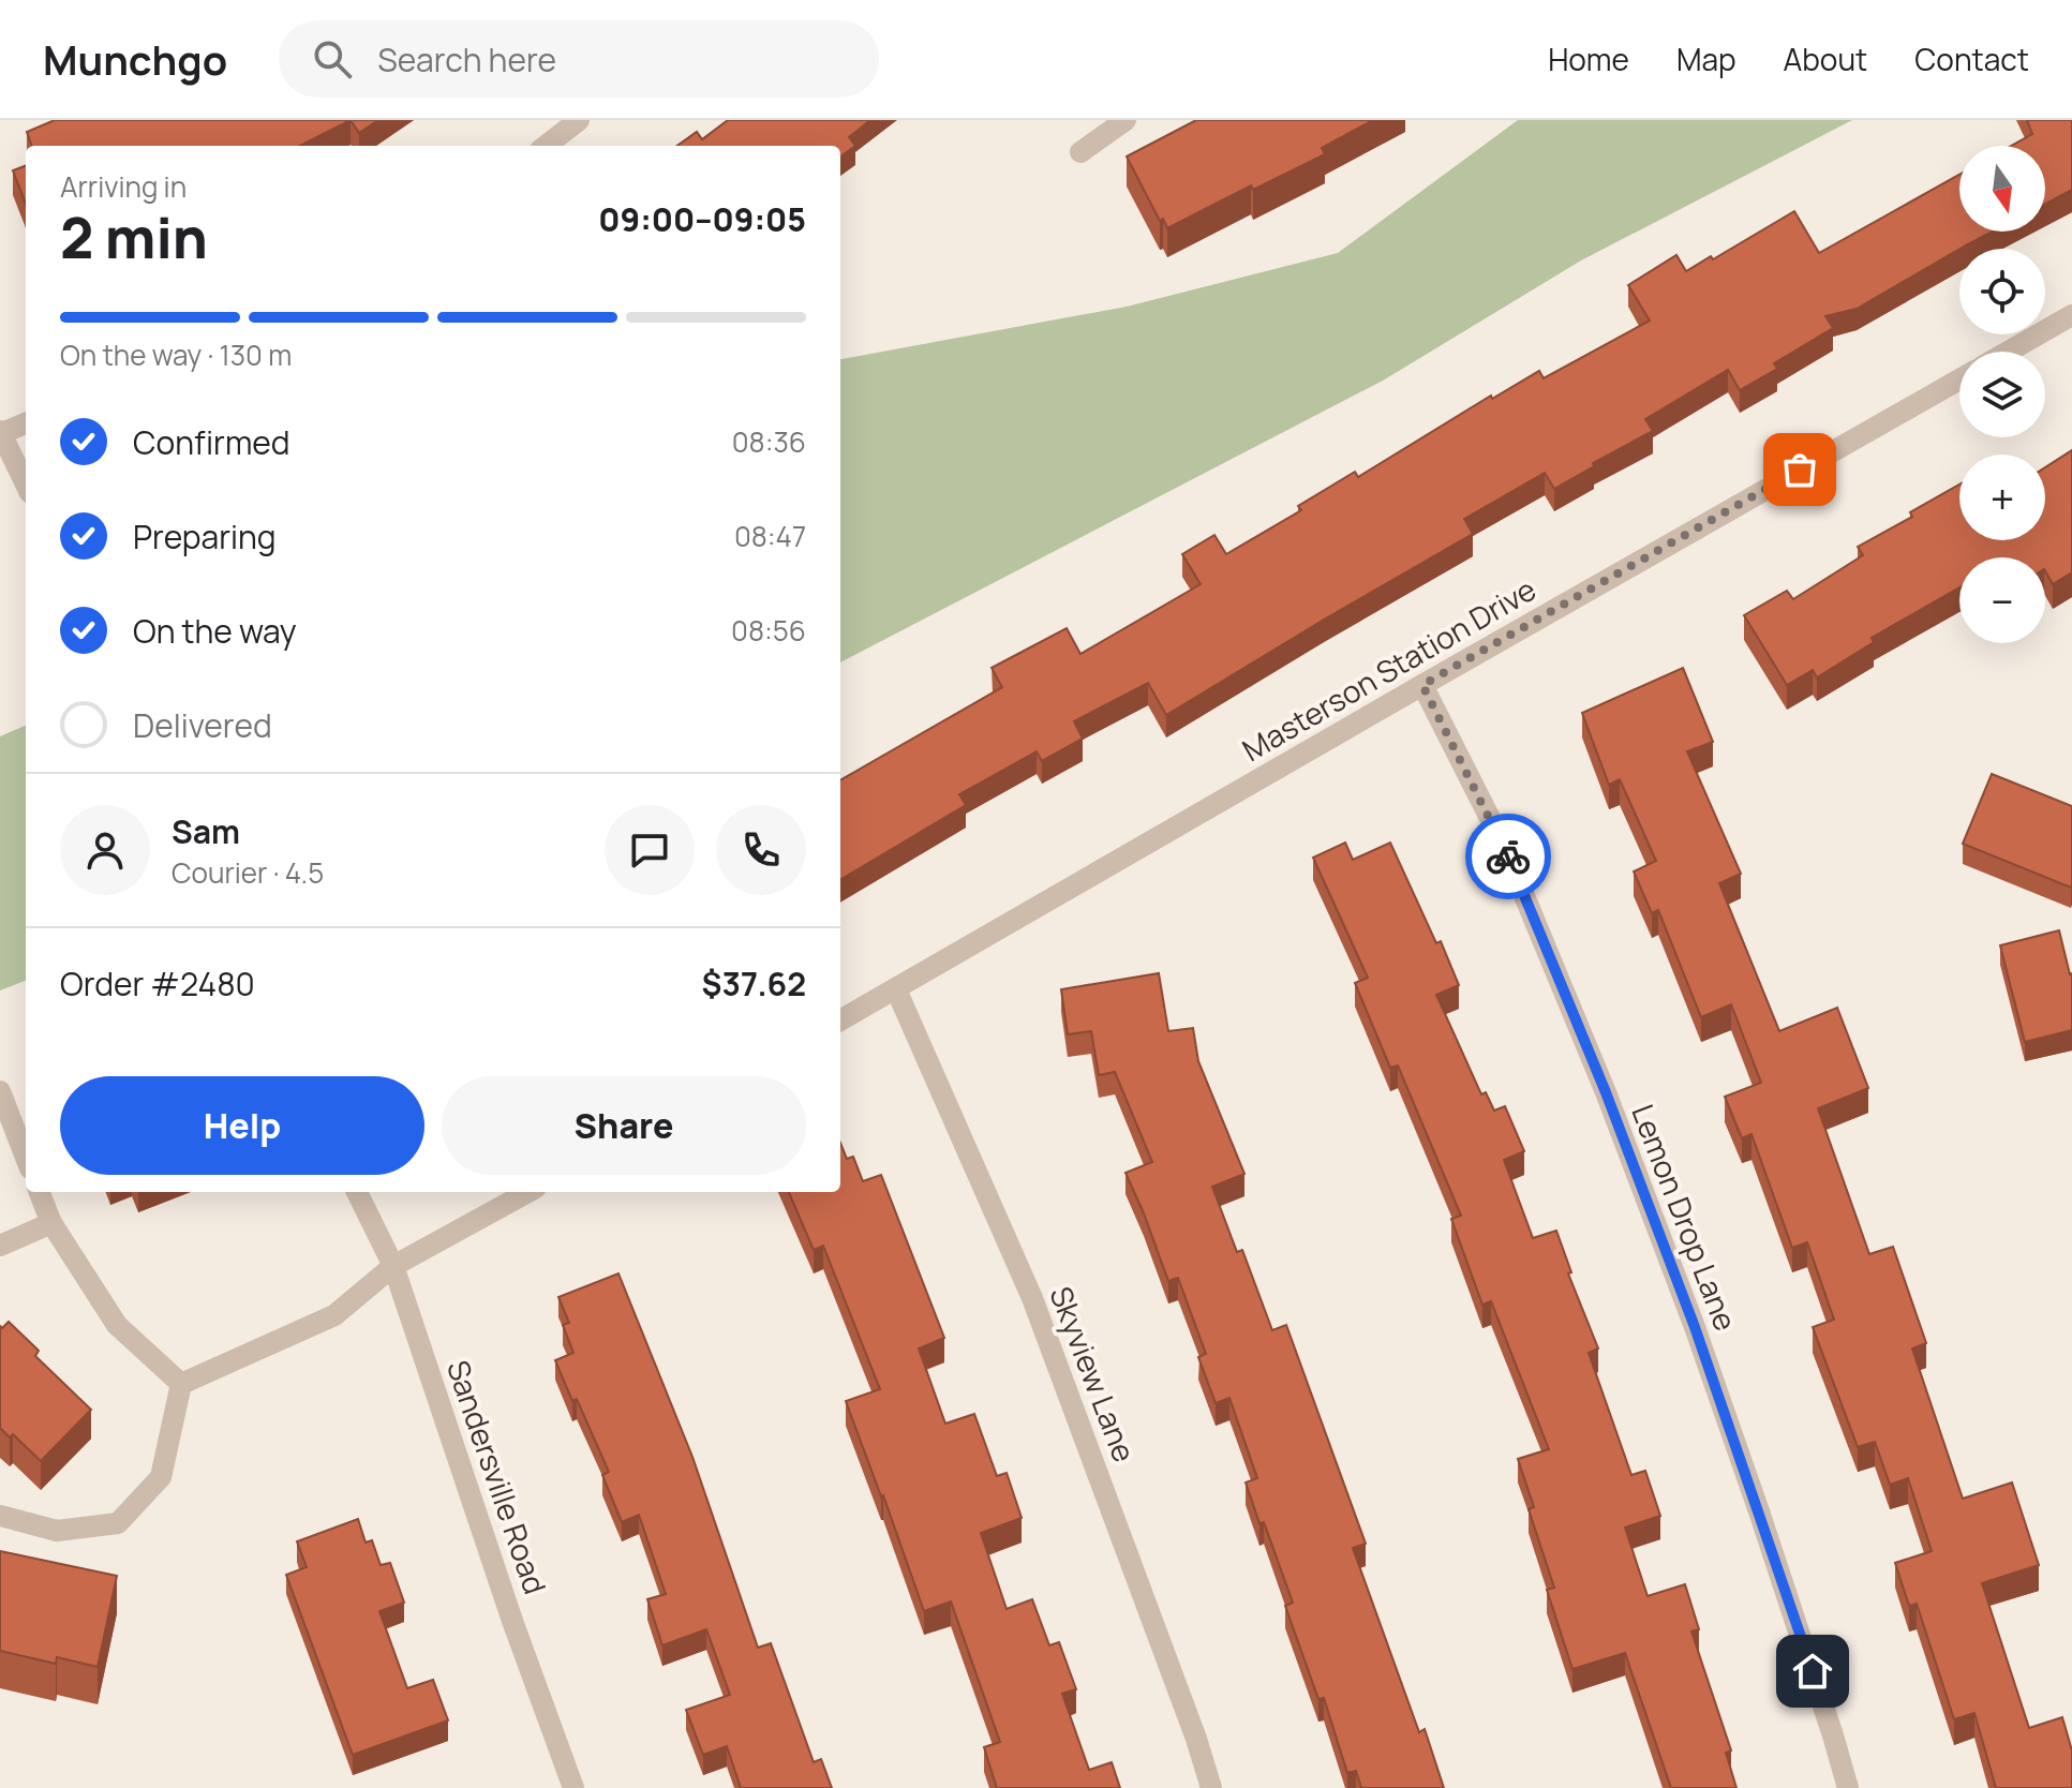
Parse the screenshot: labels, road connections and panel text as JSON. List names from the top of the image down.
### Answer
{
  "streets": {
    "street": [
      "Masterson Station Drive",
      "Lemon Drop Lane",
      "Skyview Lane",
      "Sandersville Road"
    ]
  },
  "crossings": [
    ["Masterson Station Drive", "Lemon Drop Lane"],
    ["Masterson Station Drive", "Skyview Lane"]
  ],
  "north": "bottom",
  "page": {
    "header": "Munchgo",
    "search": "Search here",
    "nav": [
      "Home",
      "Map",
      "About",
      "Contact"
    ],
    "map_buttons": ["+", "−"],
    "heading": ["2 min", "Arriving in", "09:00–09:05"],
    "panel": [
      "Sam",
      "Courier · 4.5",
      "Order #2480",
      "$37.62"
    ],
    "bar": "On the way · 130 m",
    "list": [
      ["Confirmed", "08:36"],
      ["Preparing", "08:47"],
      ["On the way", "08:56"],
      "Delivered"
    ],
    "buttons": ["Help", "Share"]
  }
}
